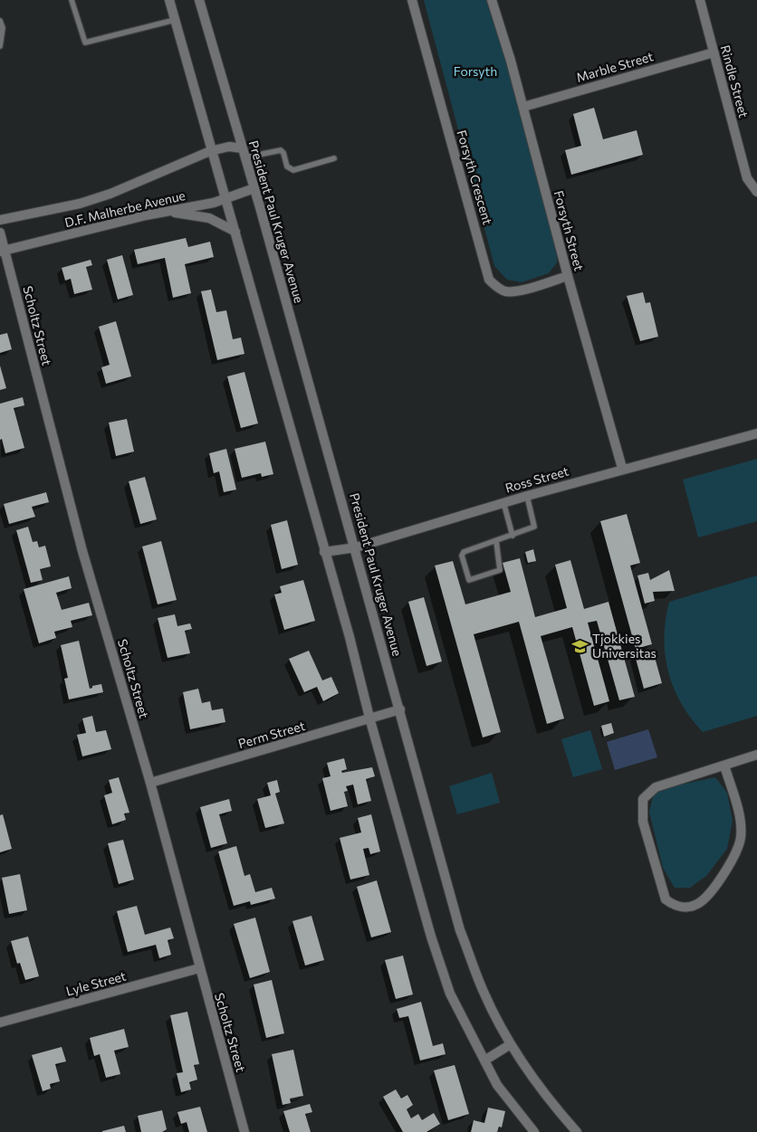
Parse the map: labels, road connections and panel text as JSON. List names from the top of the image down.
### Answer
{
  "streets": {
    "street": [
      "Marble Street",
      "Rindle Street",
      "Forsyth Crescent",
      "D.F. Malherbe Avenue",
      "President Paul Kruger Avenue",
      "Forsyth Street",
      "Scholtz Street",
      "Ross Street",
      "Perm Street",
      "Lyle Street"
    ]
  },
  "crossings": [
    ["Marble Street", "Rindle Street"],
    ["Marble Street", "Forsyth Street"],
    ["Forsyth Crescent", "Forsyth Street"],
    ["D.F. Malherbe Avenue", "President Paul Kruger Avenue"],
    ["D.F. Malherbe Avenue", "Scholtz Street"],
    ["President Paul Kruger Avenue", "Ross Street"],
    ["President Paul Kruger Avenue", "Perm Street"],
    ["Forsyth Street", "Ross Street"],
    ["Scholtz Street", "Perm Street"],
    ["Scholtz Street", "Lyle Street"]
  ],
  "parks": ["Forsyth"],
  "places": {
    "school or university": ["Tjokkies Universitas"]
  }
}
